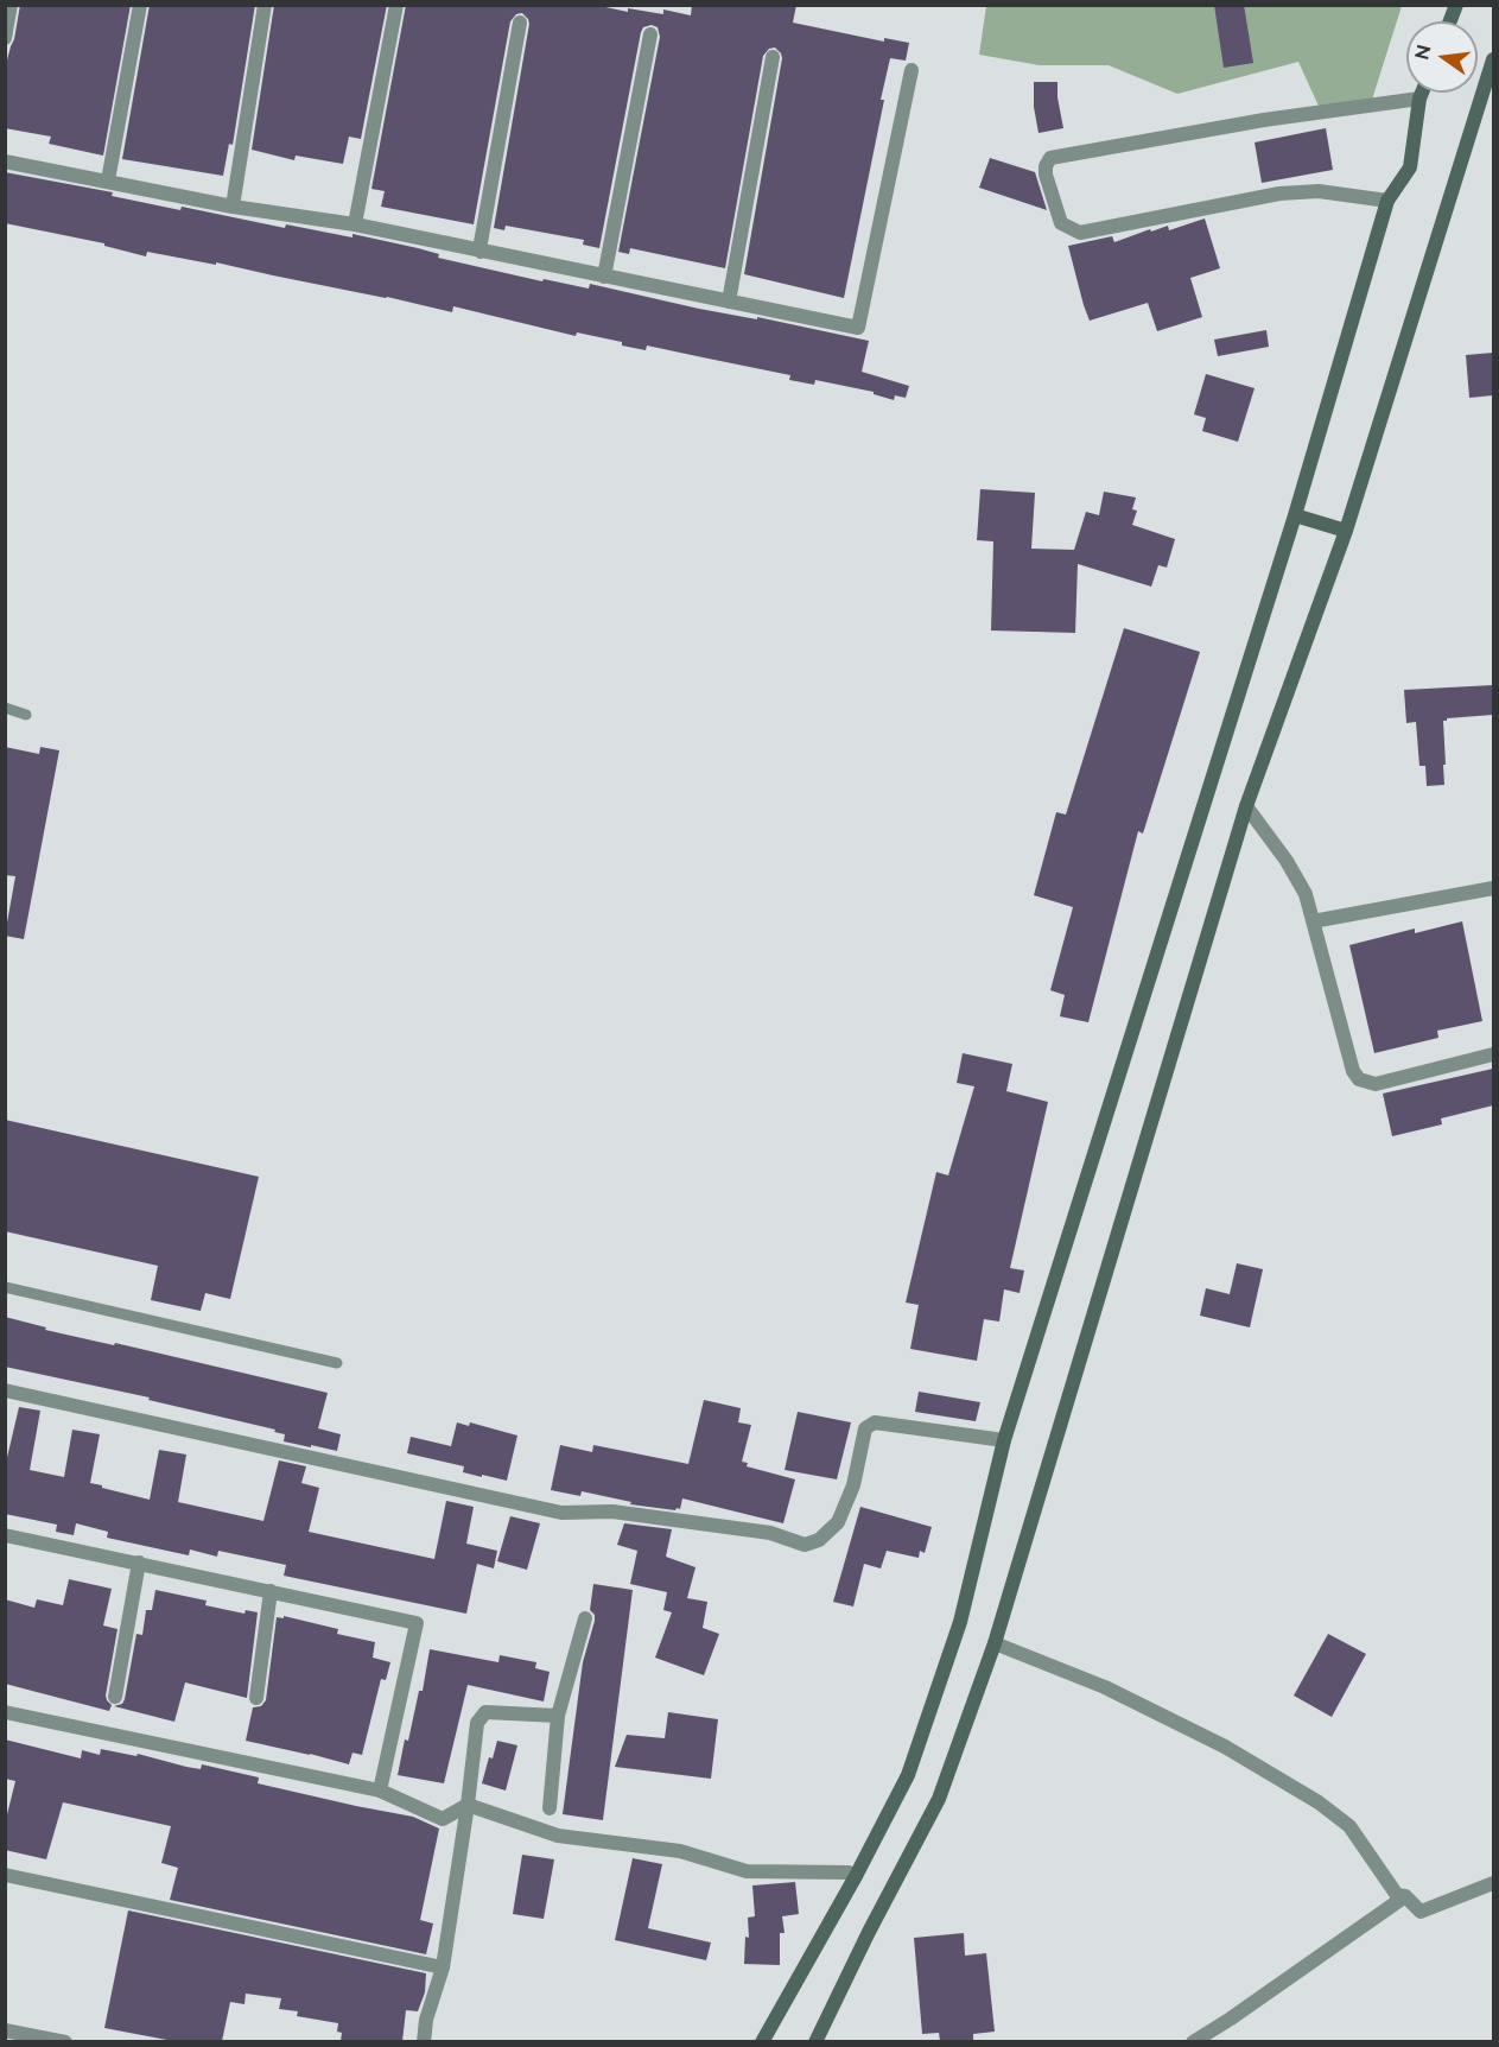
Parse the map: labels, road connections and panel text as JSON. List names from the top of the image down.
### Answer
{
  "north": "left"
}
